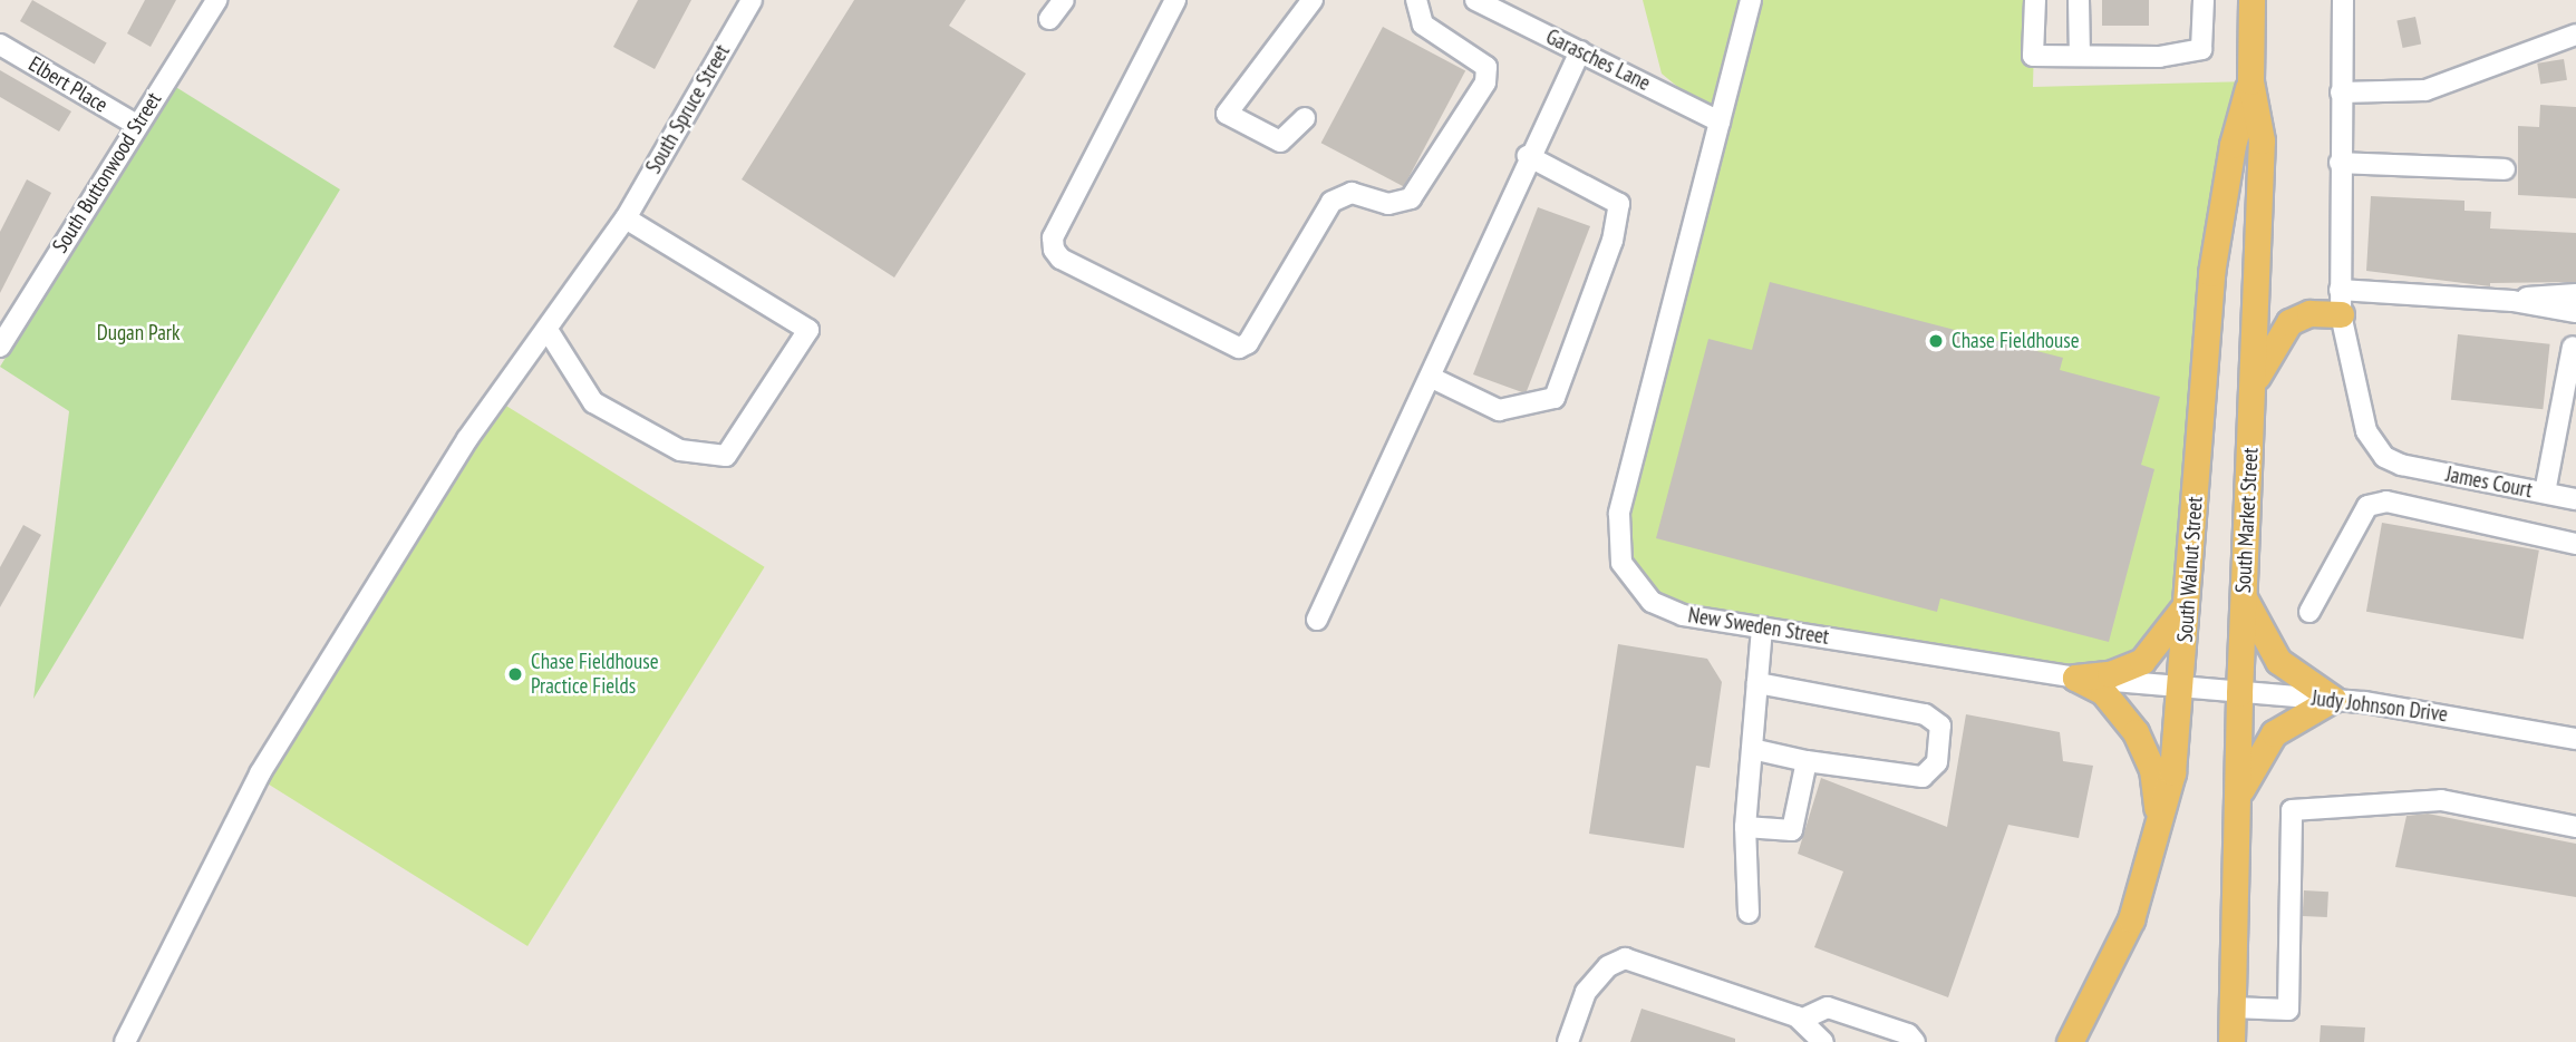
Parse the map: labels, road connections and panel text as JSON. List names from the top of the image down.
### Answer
{
  "streets": {
    "main road": ["South Market Street", "South Walnut Street"],
    "street": [
      "Garasches Lane",
      "Elbert Place",
      "South Spruce Street",
      "South Buttonwood Street",
      "James Court",
      "New Sweden Street",
      "Judy Johnson Drive"
    ]
  },
  "crossings": [
    ["Garasches Lane", "New Sweden Street"],
    ["Elbert Place", "South Buttonwood Street"],
    ["South Market Street", "South Walnut Street"],
    ["South Market Street", "Judy Johnson Drive"],
    ["South Walnut Street", "New Sweden Street"],
    ["South Walnut Street", "Judy Johnson Drive"],
    ["New Sweden Street", "Judy Johnson Drive"]
  ],
  "parks": ["Dugan Park"],
  "places": ["Chase Fieldhouse", "Chase Fieldhouse Practice Fields"]
}
